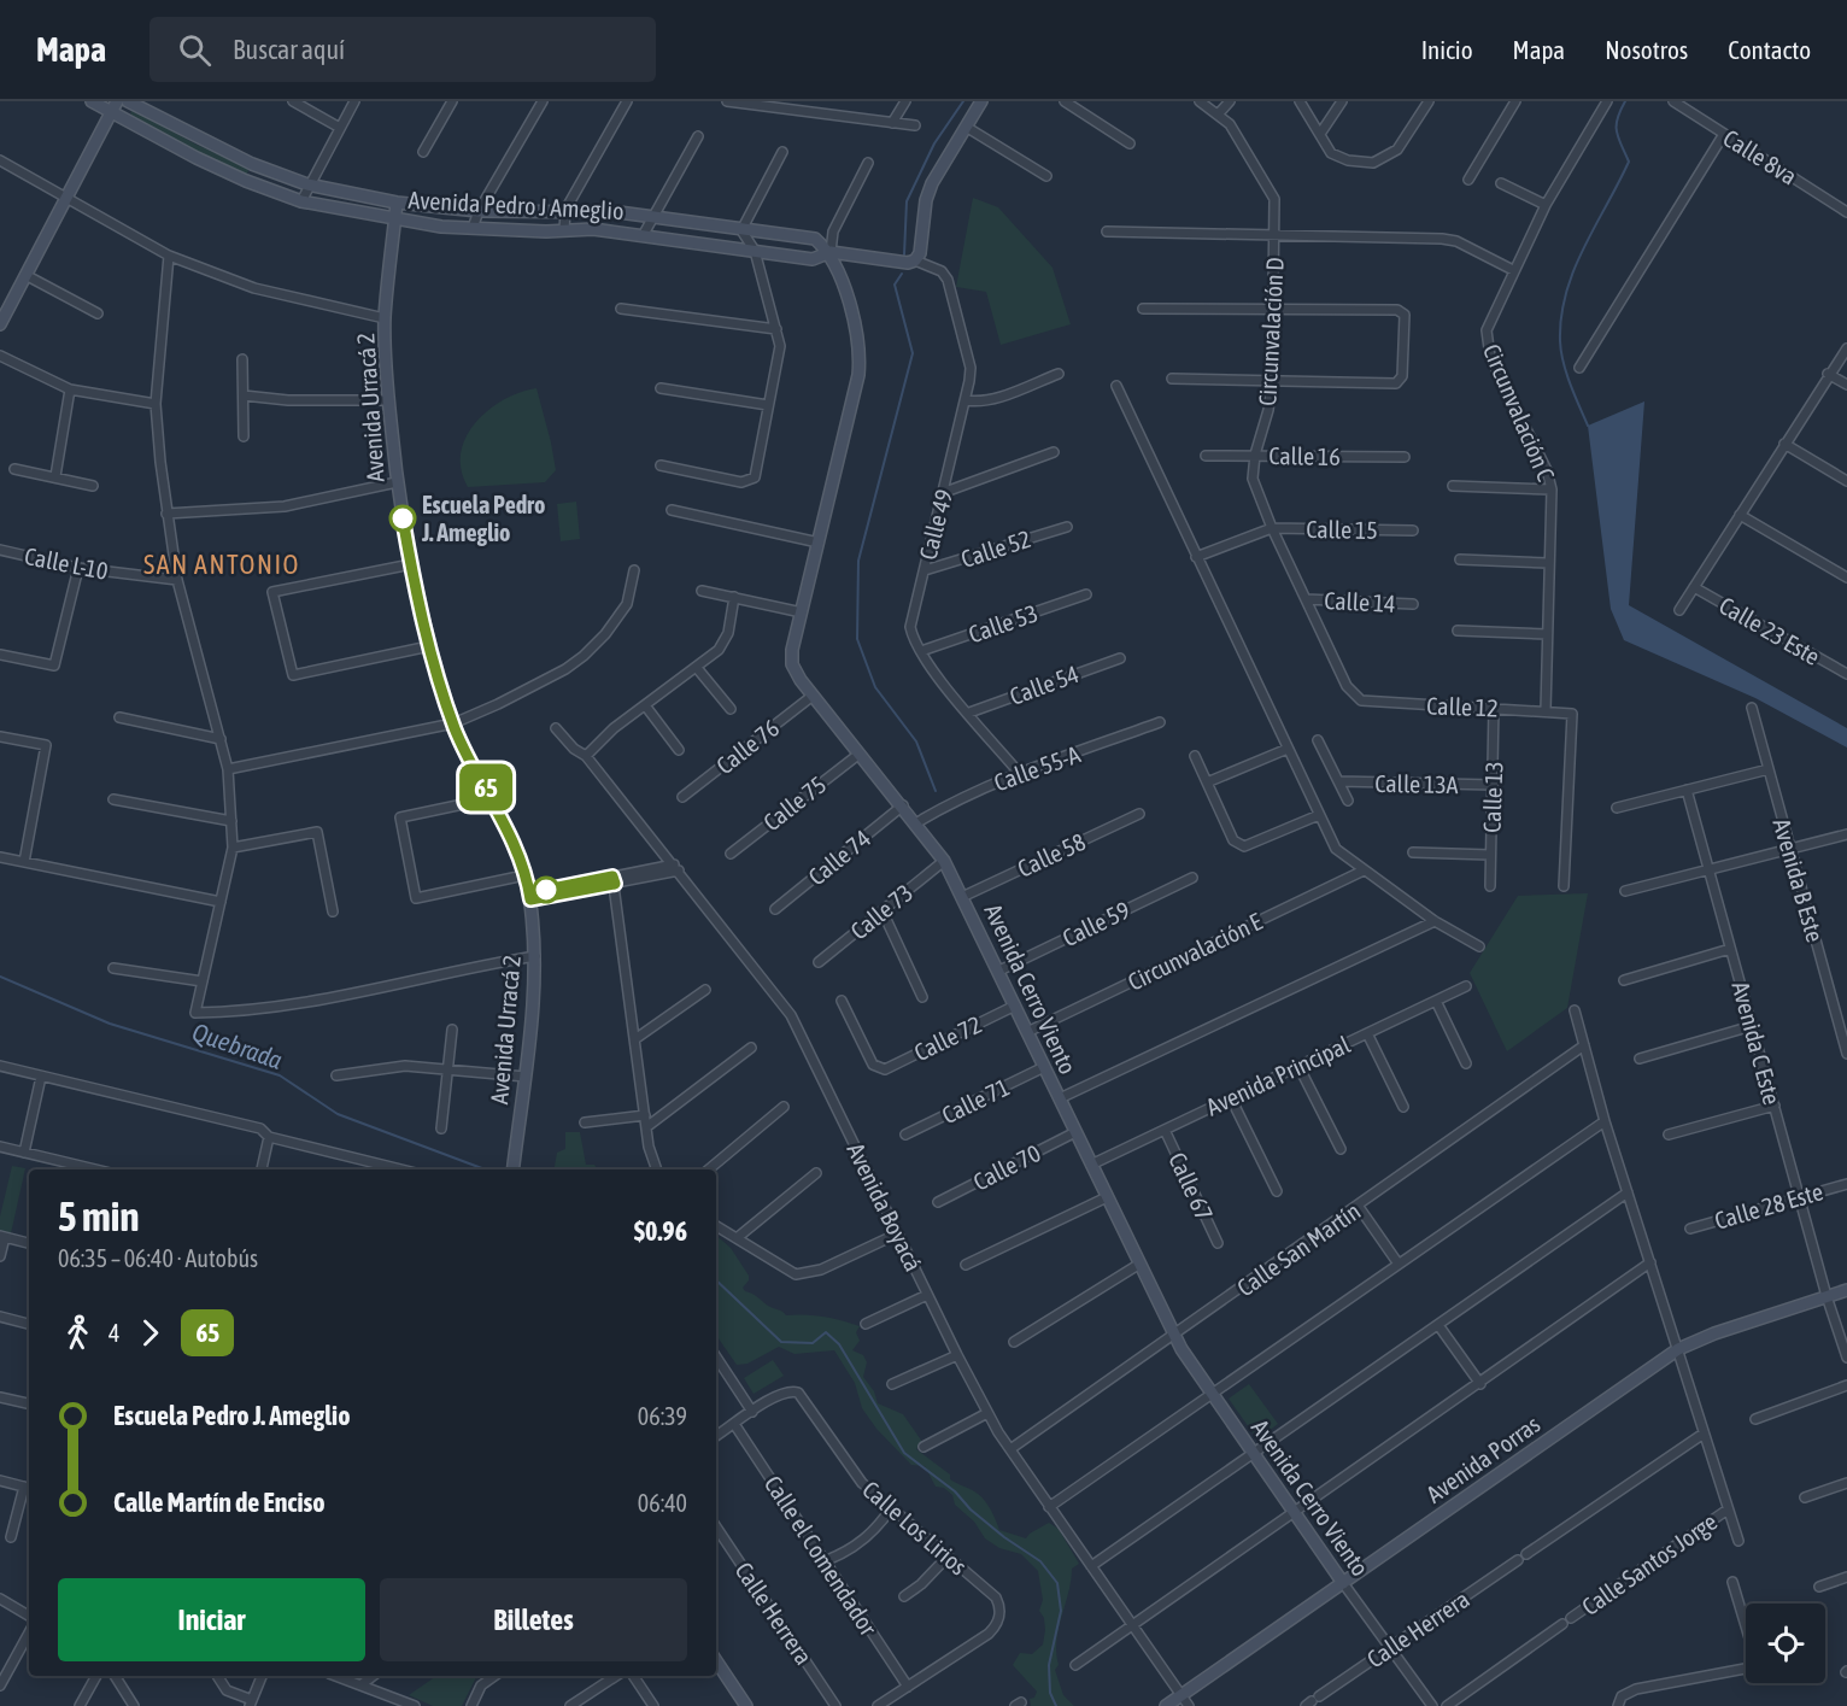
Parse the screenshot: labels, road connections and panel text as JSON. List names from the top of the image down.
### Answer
{
  "streets": {
    "street": [
      "Calle 8va",
      "Avenida Pedro J Ameglio",
      "Circunvalación D",
      "Avenida Urracá 2",
      "Circunvalación C",
      "Calle 16",
      "Calle 49",
      "Calle 15",
      "Calle 52",
      "Calle L-10",
      "Calle 14",
      "Calle 53",
      "Calle 23 Este",
      "Calle 54",
      "Calle 12",
      "Calle 76",
      "Calle 55-A",
      "Calle 13A",
      "Calle 13",
      "Calle 75",
      "Calle 58",
      "Calle 74",
      "Avenida B Este",
      "Calle 73",
      "Calle 59",
      "Circunvalación E",
      "Avenida Cerro Viento",
      "Calle 72",
      "Avenida C Este",
      "Avenida Principal",
      "Calle 71",
      "Calle 70",
      "Calle 67",
      "Calle 28 Este",
      "Avenida Boyacá",
      "Calle San Martín",
      "Avenida Porras",
      "Calle Los Lirios",
      "Calle el Comendador",
      "Calle Santos Jorge",
      "Calle Herrera"
    ]
  },
  "crossings": [
    ["Avenida Pedro J Ameglio", "Avenida Urracá 2"],
    ["Avenida Pedro J Ameglio", "Calle 49"],
    ["Avenida Pedro J Ameglio", "Avenida Cerro Viento"],
    ["Circunvalación D", "Calle 16"],
    ["Circunvalación D", "Calle 15"],
    ["Circunvalación D", "Calle 14"],
    ["Circunvalación D", "Calle 12"],
    ["Circunvalación C", "Calle 12"],
    ["Calle 49", "Calle 52"],
    ["Calle 49", "Calle 53"],
    ["Calle 49", "Calle 54"],
    ["Calle 49", "Calle 55-A"],
    ["Calle 12", "Calle 13"],
    ["Calle 76", "Avenida Cerro Viento"],
    ["Calle 55-A", "Avenida Cerro Viento"],
    ["Calle 13A", "Calle 13"],
    ["Calle 75", "Avenida Cerro Viento"],
    ["Calle 58", "Avenida Cerro Viento"],
    ["Calle 74", "Avenida Cerro Viento"],
    ["Calle 73", "Avenida Cerro Viento"],
    ["Calle 59", "Avenida Cerro Viento"],
    ["Circunvalación E", "Avenida Cerro Viento"],
    ["Avenida Cerro Viento", "Calle 72"],
    ["Avenida Cerro Viento", "Avenida Principal"],
    ["Avenida Cerro Viento", "Calle 71"],
    ["Avenida Cerro Viento", "Calle 70"],
    ["Avenida Cerro Viento", "Calle San Martín"],
    ["Avenida Cerro Viento", "Avenida Porras"],
    ["Avenida Cerro Viento", "Calle Herrera"],
    ["Avenida C Este", "Calle 28 Este"],
    ["Avenida C Este", "Avenida Porras"],
    ["Avenida Principal", "Calle 67"],
    ["Avenida Boyacá", "Calle San Martín"],
    ["Avenida Boyacá", "Avenida Porras"],
    ["Calle Los Lirios", "Calle el Comendador"]
  ],
  "districts": ["SAN ANTONIO"],
  "water": ["Quebrada"],
  "places": ["Escuela Pedro J. Ameglio"],
  "lines": ["bus line 65"],
  "page": {
    "header": "Mapa",
    "search": "Buscar aquí",
    "nav": [
      "Inicio",
      "Mapa",
      "Nosotros",
      "Contacto"
    ],
    "on_map": "65",
    "heading": ["5 min", "06:35 – 06:40 · Autobús", "$0.96"],
    "legs": ["4", "65"],
    "list": [
      {
        "name": "Escuela Pedro J. Ameglio",
        "value": "06:39"
      },
      {
        "name": "Calle Martín de Enciso",
        "value": "06:40"
      }
    ],
    "buttons": ["Iniciar", "Billetes"]
  }
}
